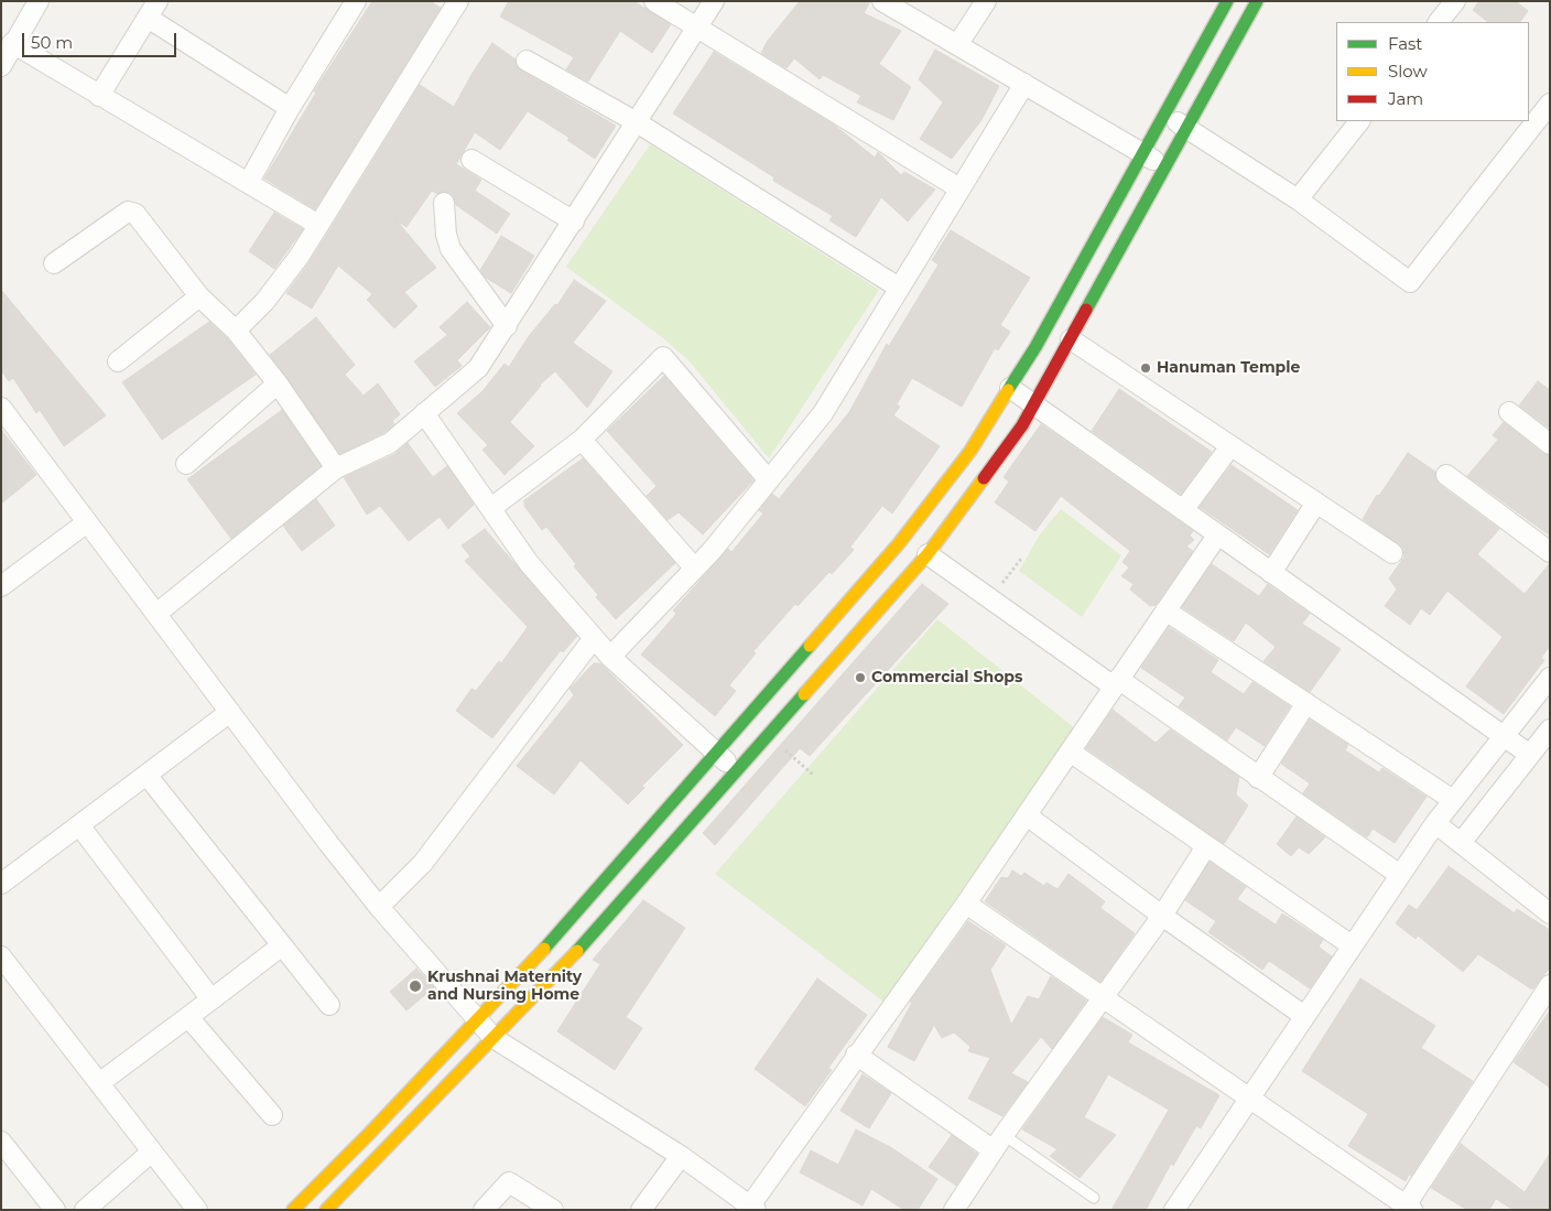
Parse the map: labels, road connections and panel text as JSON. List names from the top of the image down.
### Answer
{
  "places": ["Hanuman Temple", "Commercial Shops", "Krushnai Maternity and Nursing Home"],
  "legend": ["Fast", "Slow", "Jam"],
  "scale_bar": "50 m"
}
